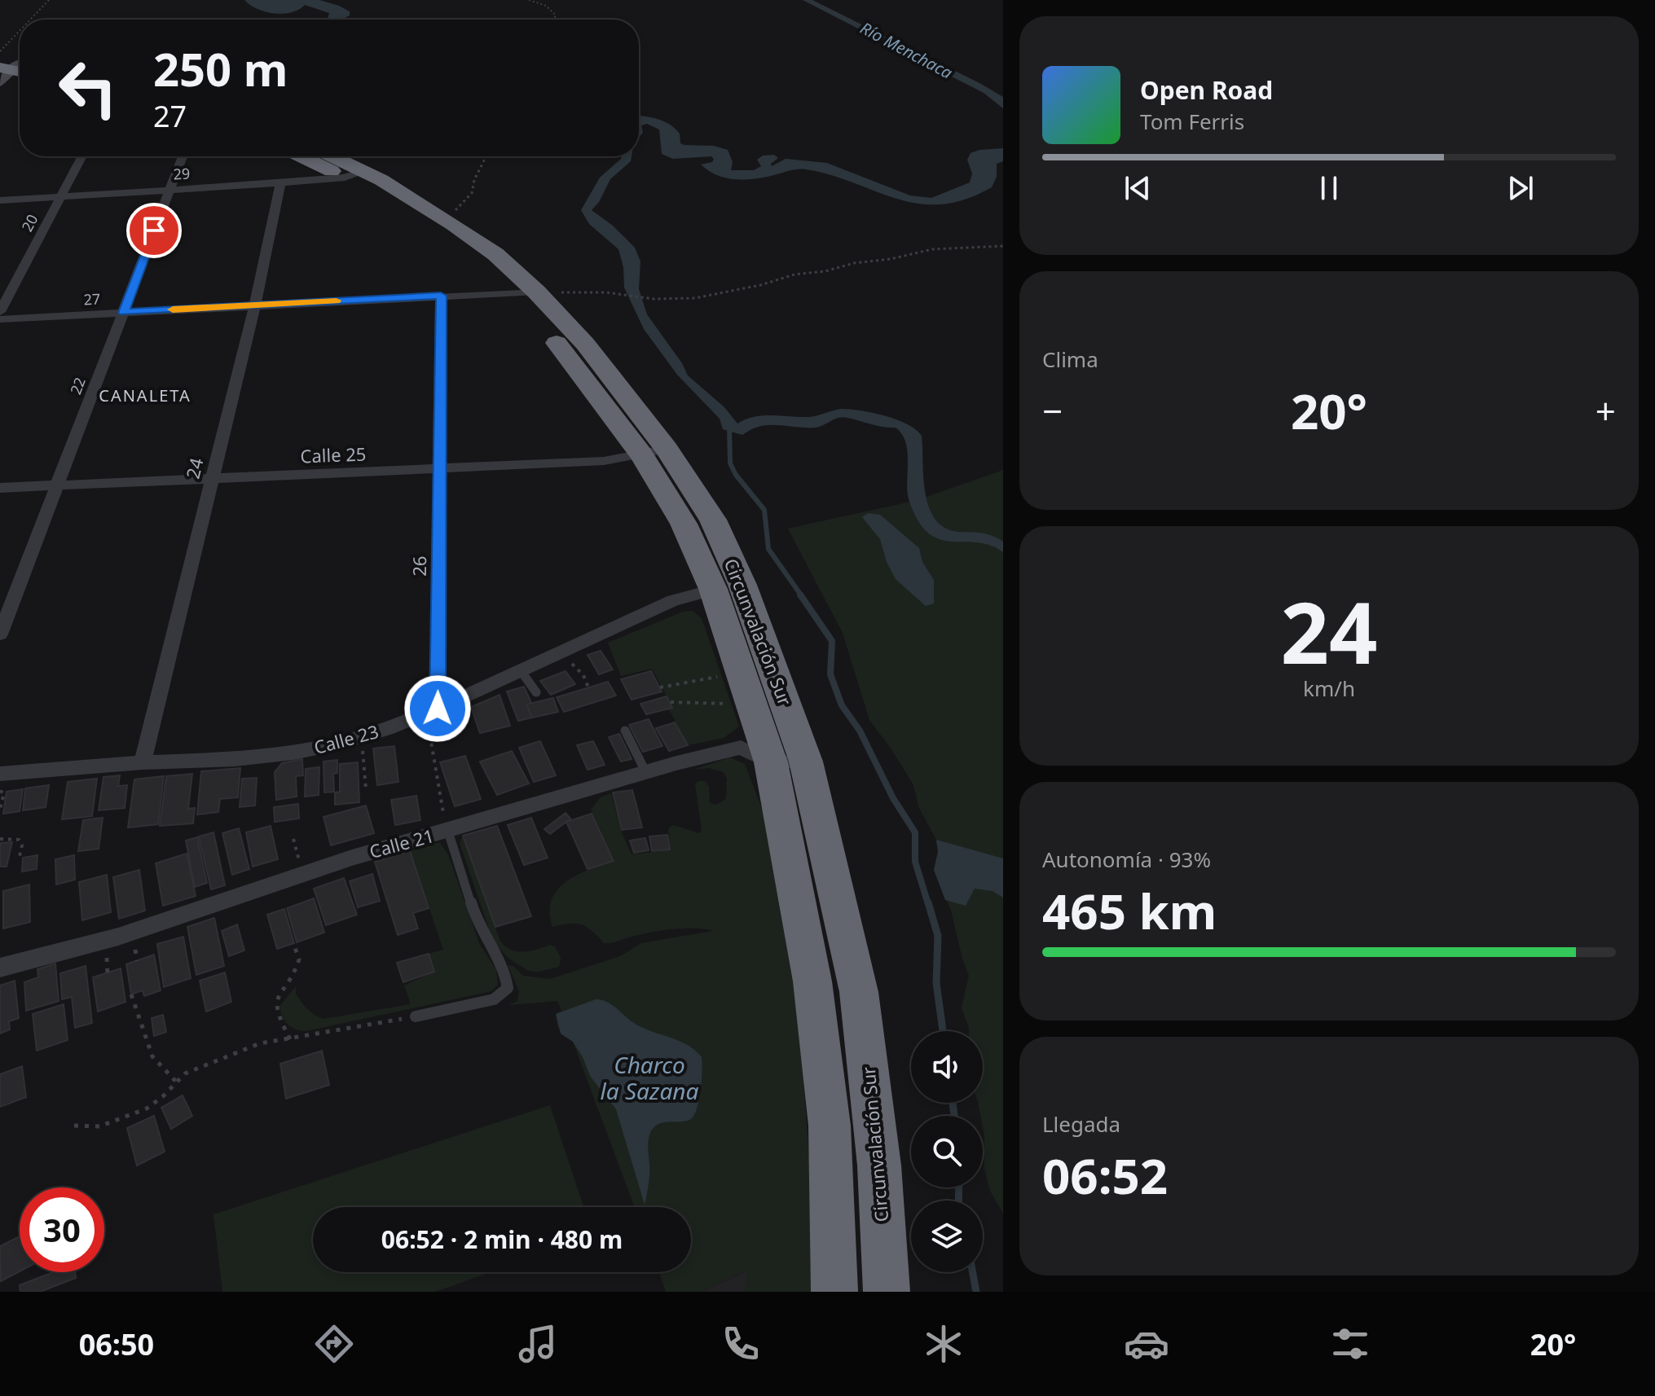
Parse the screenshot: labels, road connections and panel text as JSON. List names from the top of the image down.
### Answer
{
  "streets": {
    "highway": ["Circunvalación Sur"],
    "street": [
      "29",
      "20",
      "27",
      "22",
      "Calle 25",
      "24",
      "26",
      "Calle 23",
      "Calle 21"
    ]
  },
  "crossings": [
    ["29", "20"],
    ["29", "22"],
    ["29", "24"],
    ["29", "Circunvalación Sur"],
    ["27", "22"],
    ["27", "24"],
    ["27", "26"],
    ["27", "Circunvalación Sur"],
    ["22", "Calle 25"],
    ["Calle 25", "24"],
    ["Calle 25", "26"],
    ["Calle 25", "Circunvalación Sur"],
    ["24", "Calle 23"],
    ["26", "Calle 23"],
    ["Circunvalación Sur", "Calle 23"],
    ["Circunvalación Sur", "Calle 21"]
  ],
  "districts": ["CANALETA"],
  "water": ["Río Menchaca", "Charco la Sazana"],
  "page": {
    "turn": ["250 m", "27"],
    "song": ["Open Road", "Tom Ferris"],
    "tile": [
      "Clima",
      ["24", "km/h"],
      ["Autonomía · 93%", "465 km"],
      ["Llegada", "06:52"]
    ],
    "heat": ["−", "20°", "+"],
    "limit": "30",
    "trip": "06:52 · 2 min · 480 m",
    "tabs": ["06:50", "20°"]
  }
}
